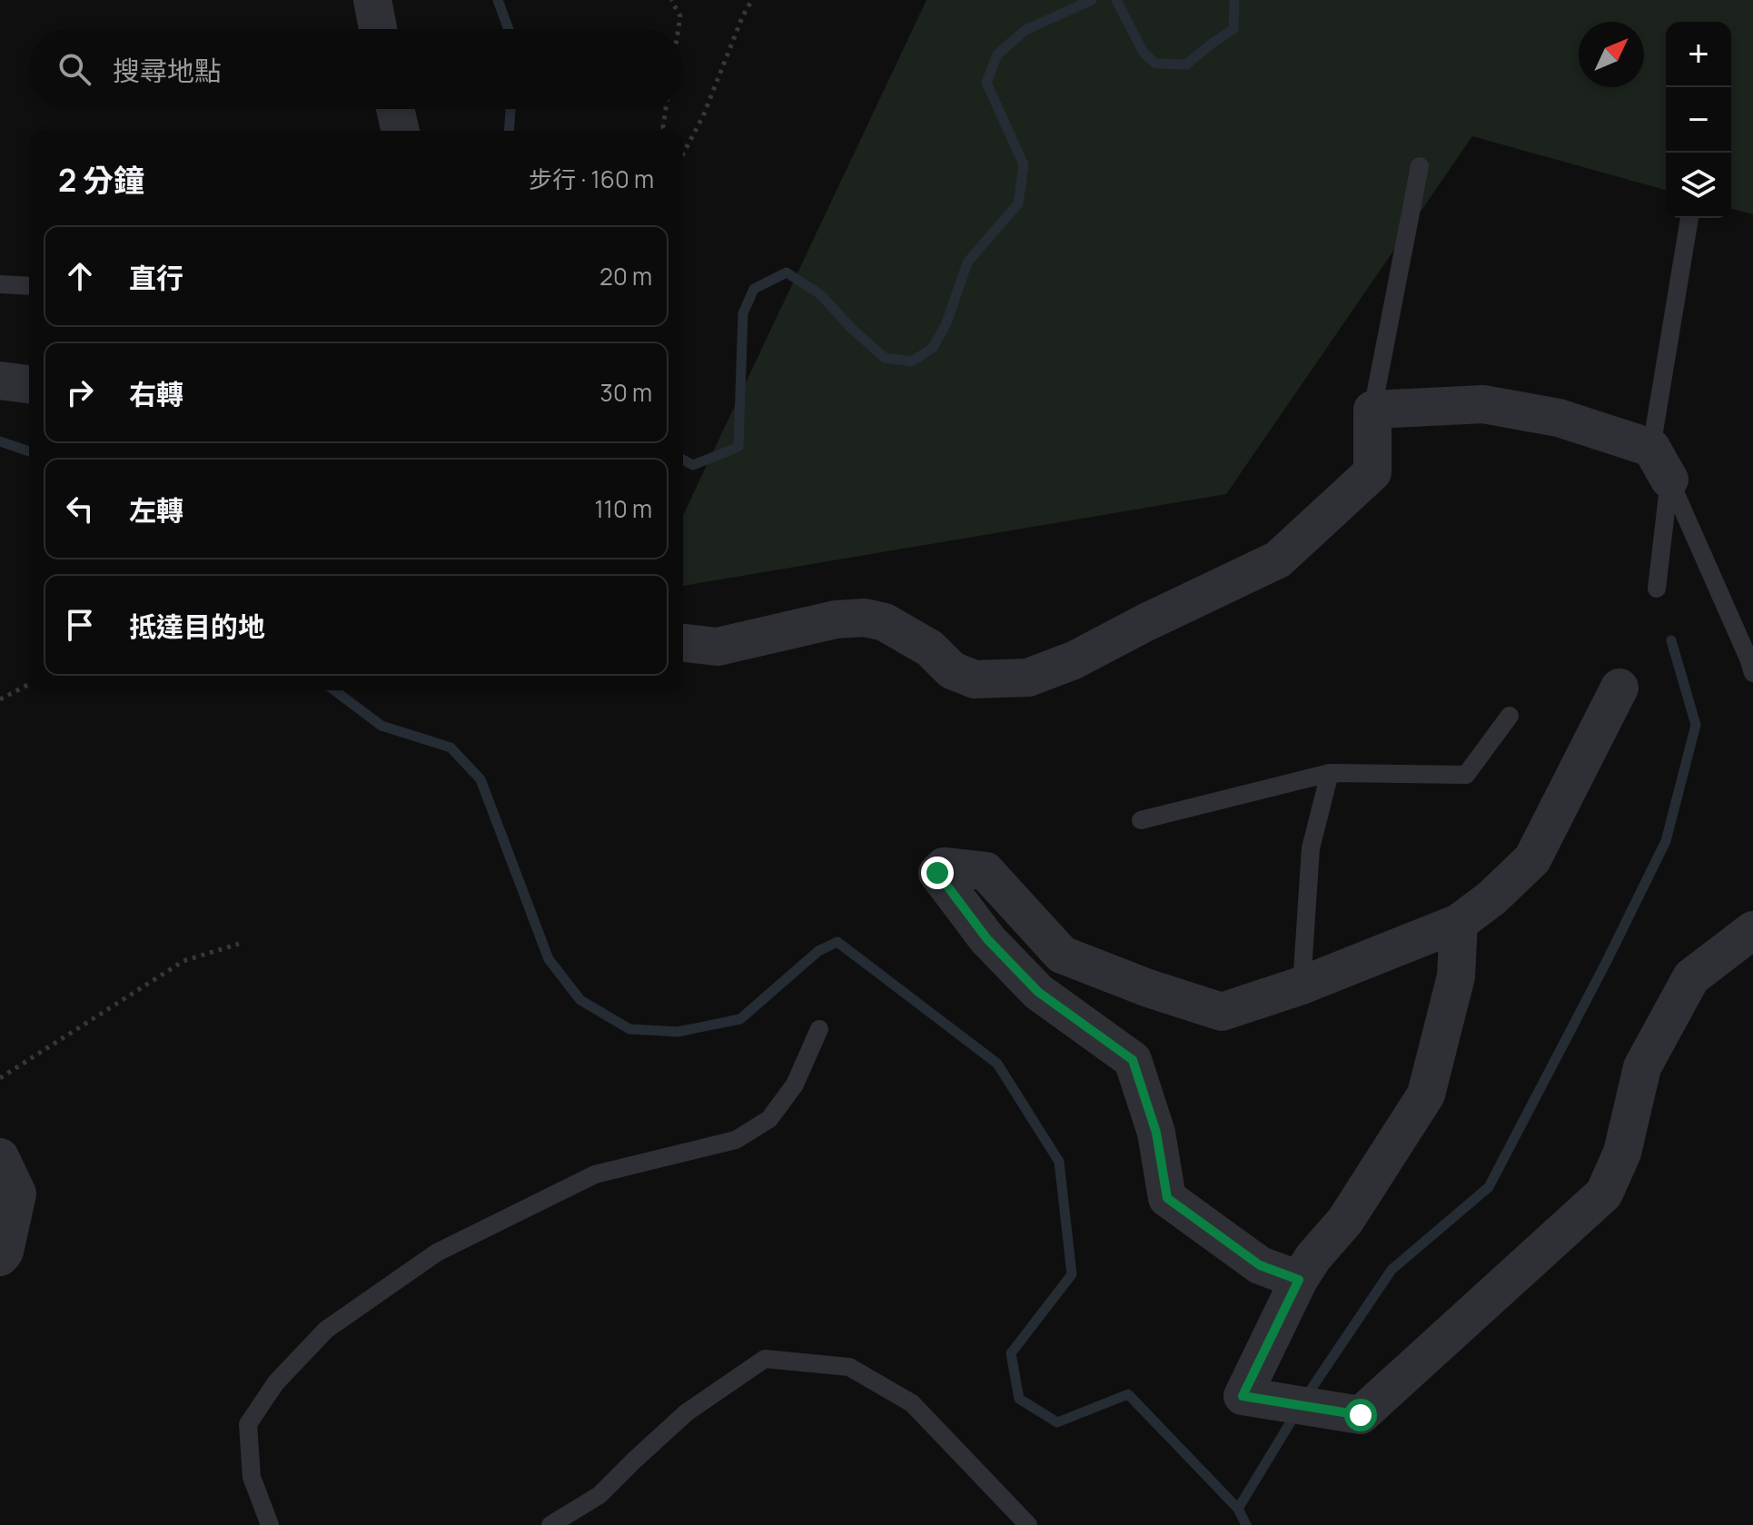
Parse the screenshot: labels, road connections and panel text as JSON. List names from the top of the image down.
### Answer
{
  "north": "top right",
  "page": {
    "map_buttons": ["+", "−"],
    "search": "搜尋地點",
    "heading": ["2 分鐘", "步行 · 160 m"],
    "list": [
      ["直行", "20 m"],
      ["右轉", "30 m"],
      ["左轉", "110 m"],
      "抵達目的地"
    ]
  }
}
